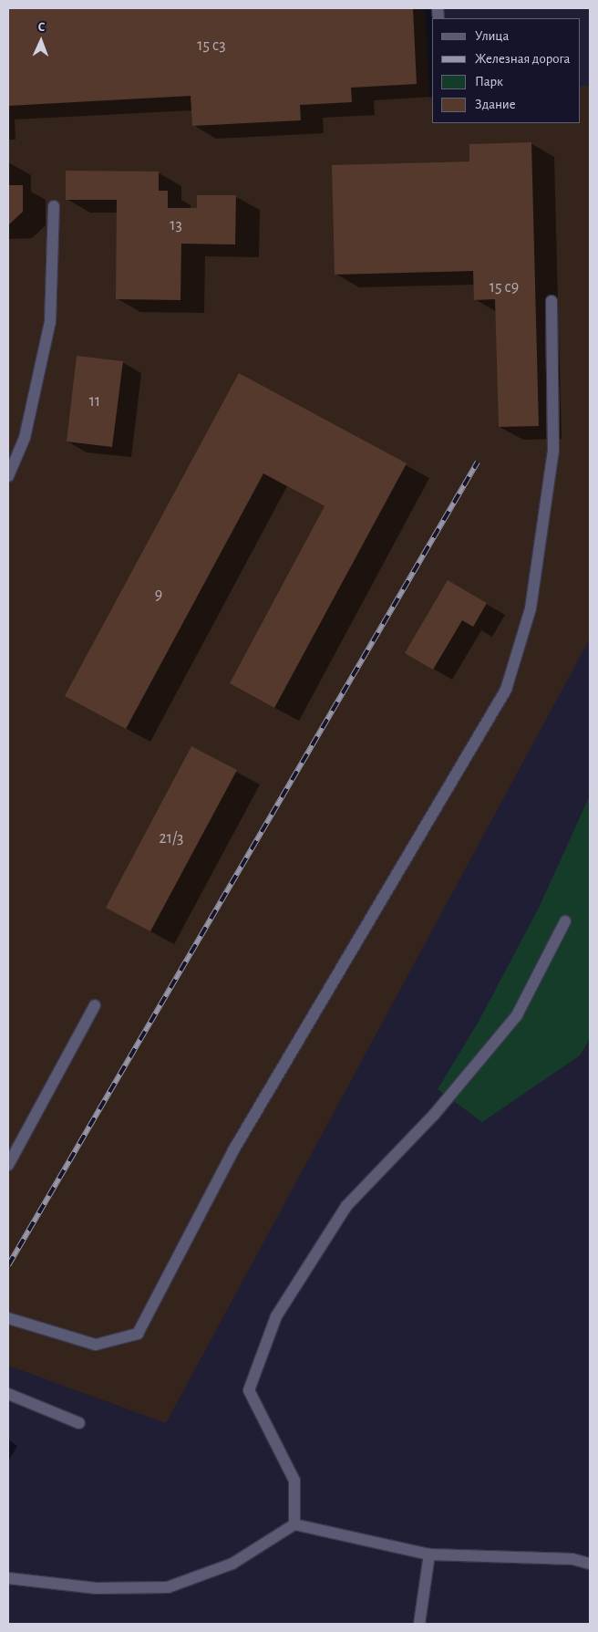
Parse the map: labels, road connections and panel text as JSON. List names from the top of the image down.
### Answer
{
  "house_numbers": [
    "15 с3",
    "13",
    "15 с9",
    "11",
    "9",
    "21/3"
  ],
  "legend": [
    "Улица",
    "Железная дорога",
    "Парк",
    "Здание"
  ],
  "north": "top"
}
